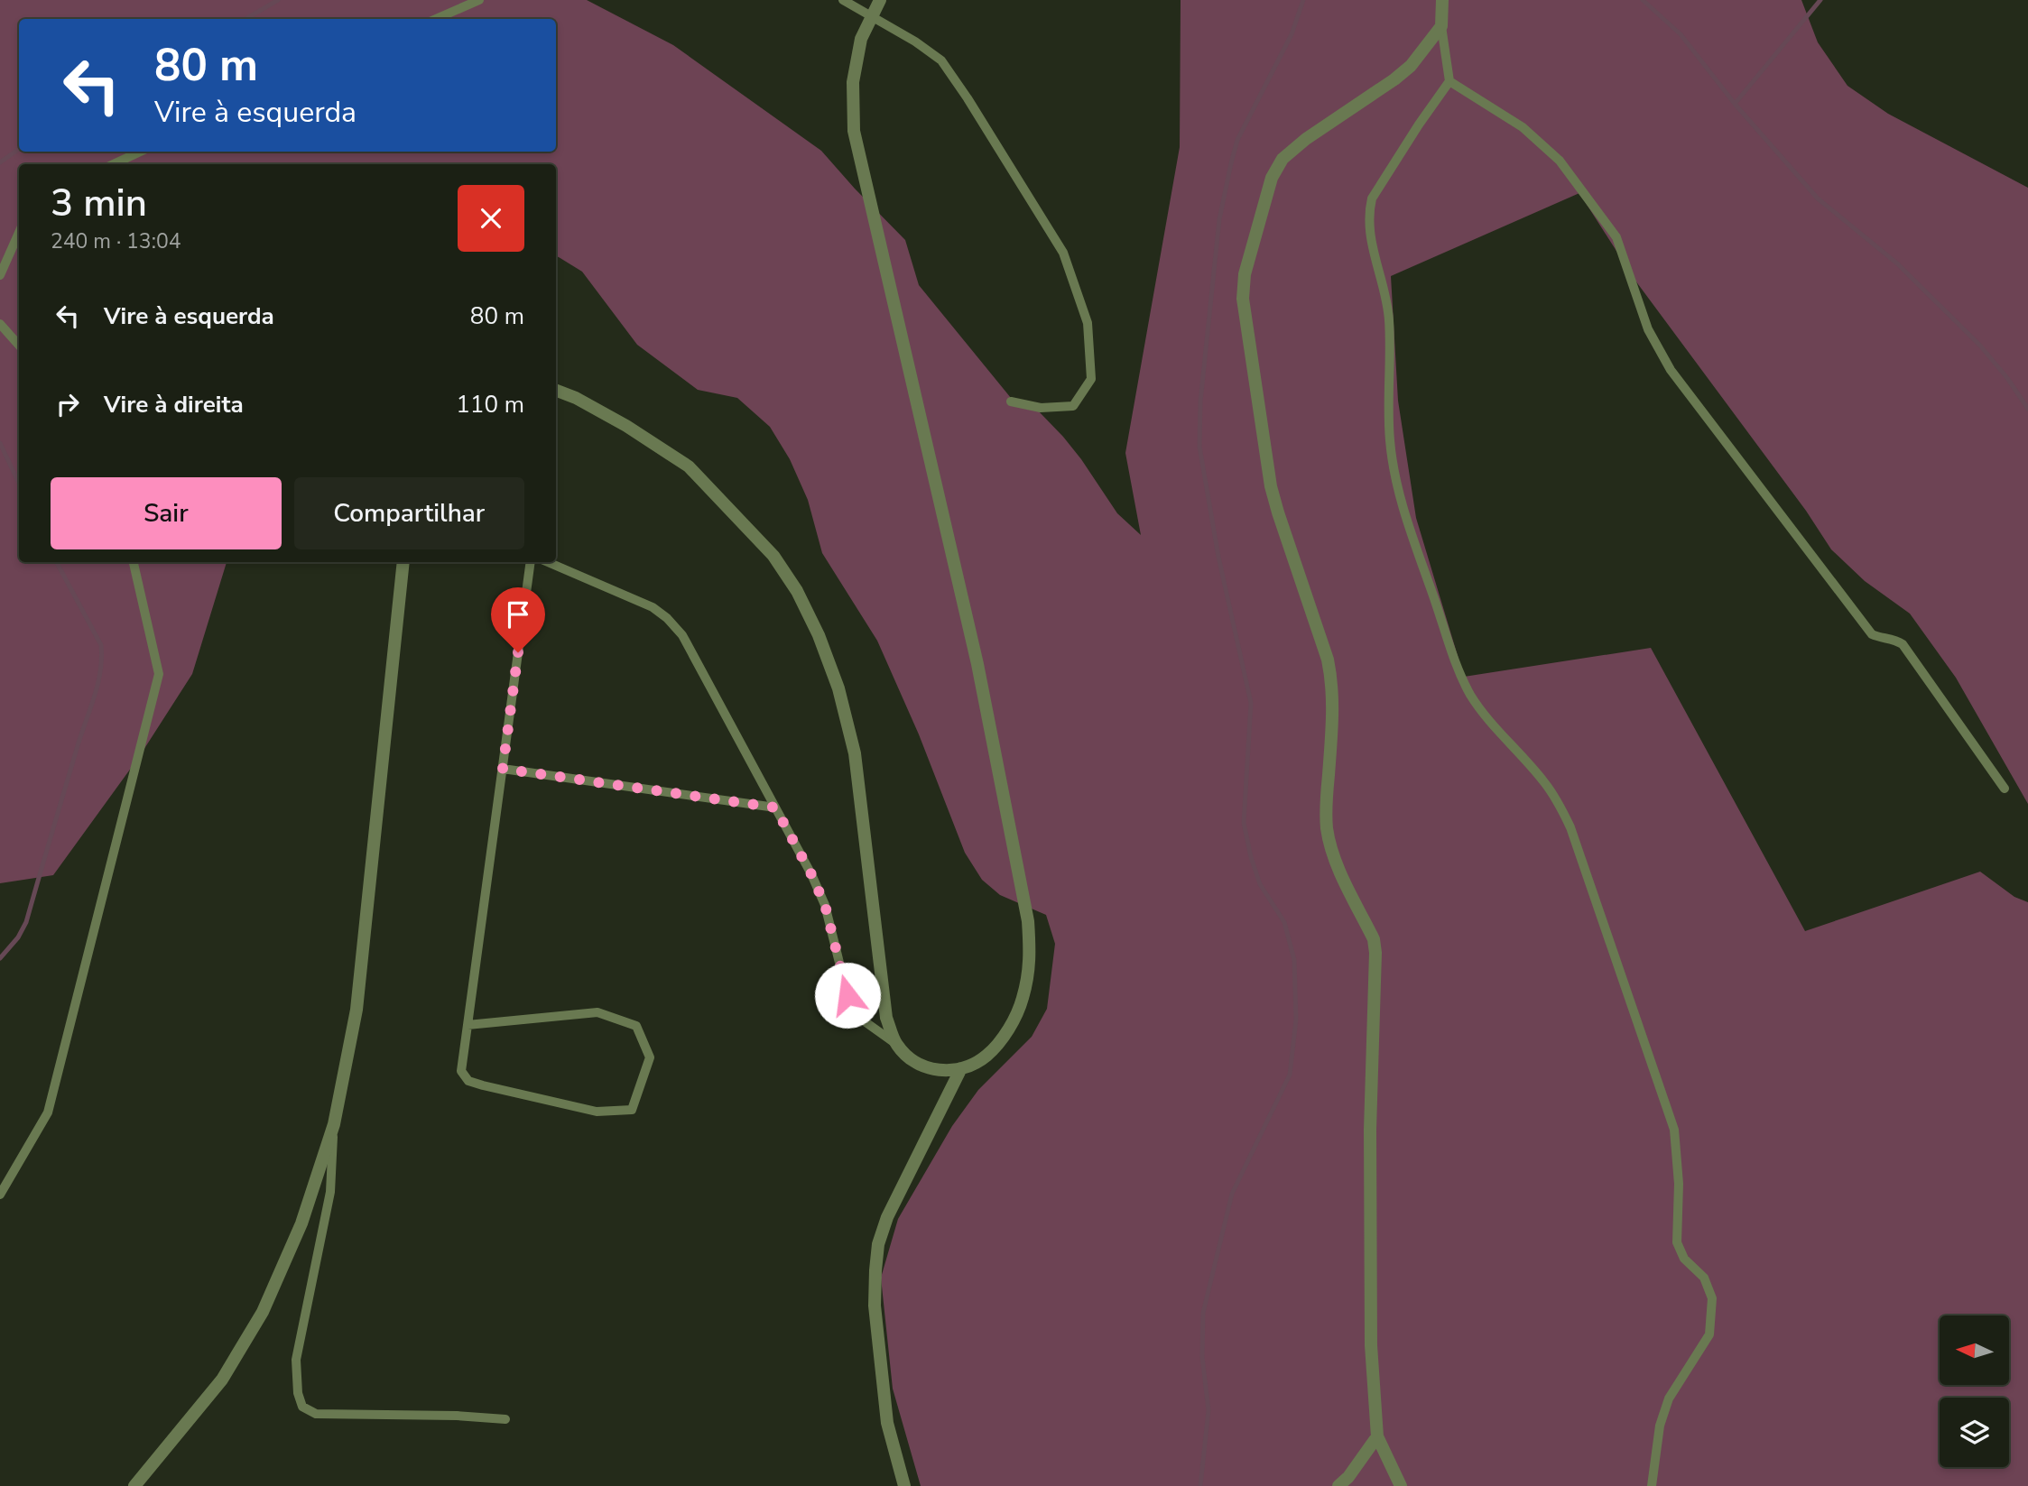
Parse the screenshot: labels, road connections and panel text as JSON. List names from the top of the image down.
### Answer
{
  "north": "left",
  "page": {
    "turn": ["80 m", "Vire à esquerda"],
    "heading": ["3 min", "240 m · 13:04"],
    "list": [
      {
        "name": "Vire à esquerda",
        "value": "80 m"
      },
      {
        "name": "Vire à direita",
        "value": "110 m"
      }
    ],
    "buttons": ["Sair", "Compartilhar"]
  }
}
